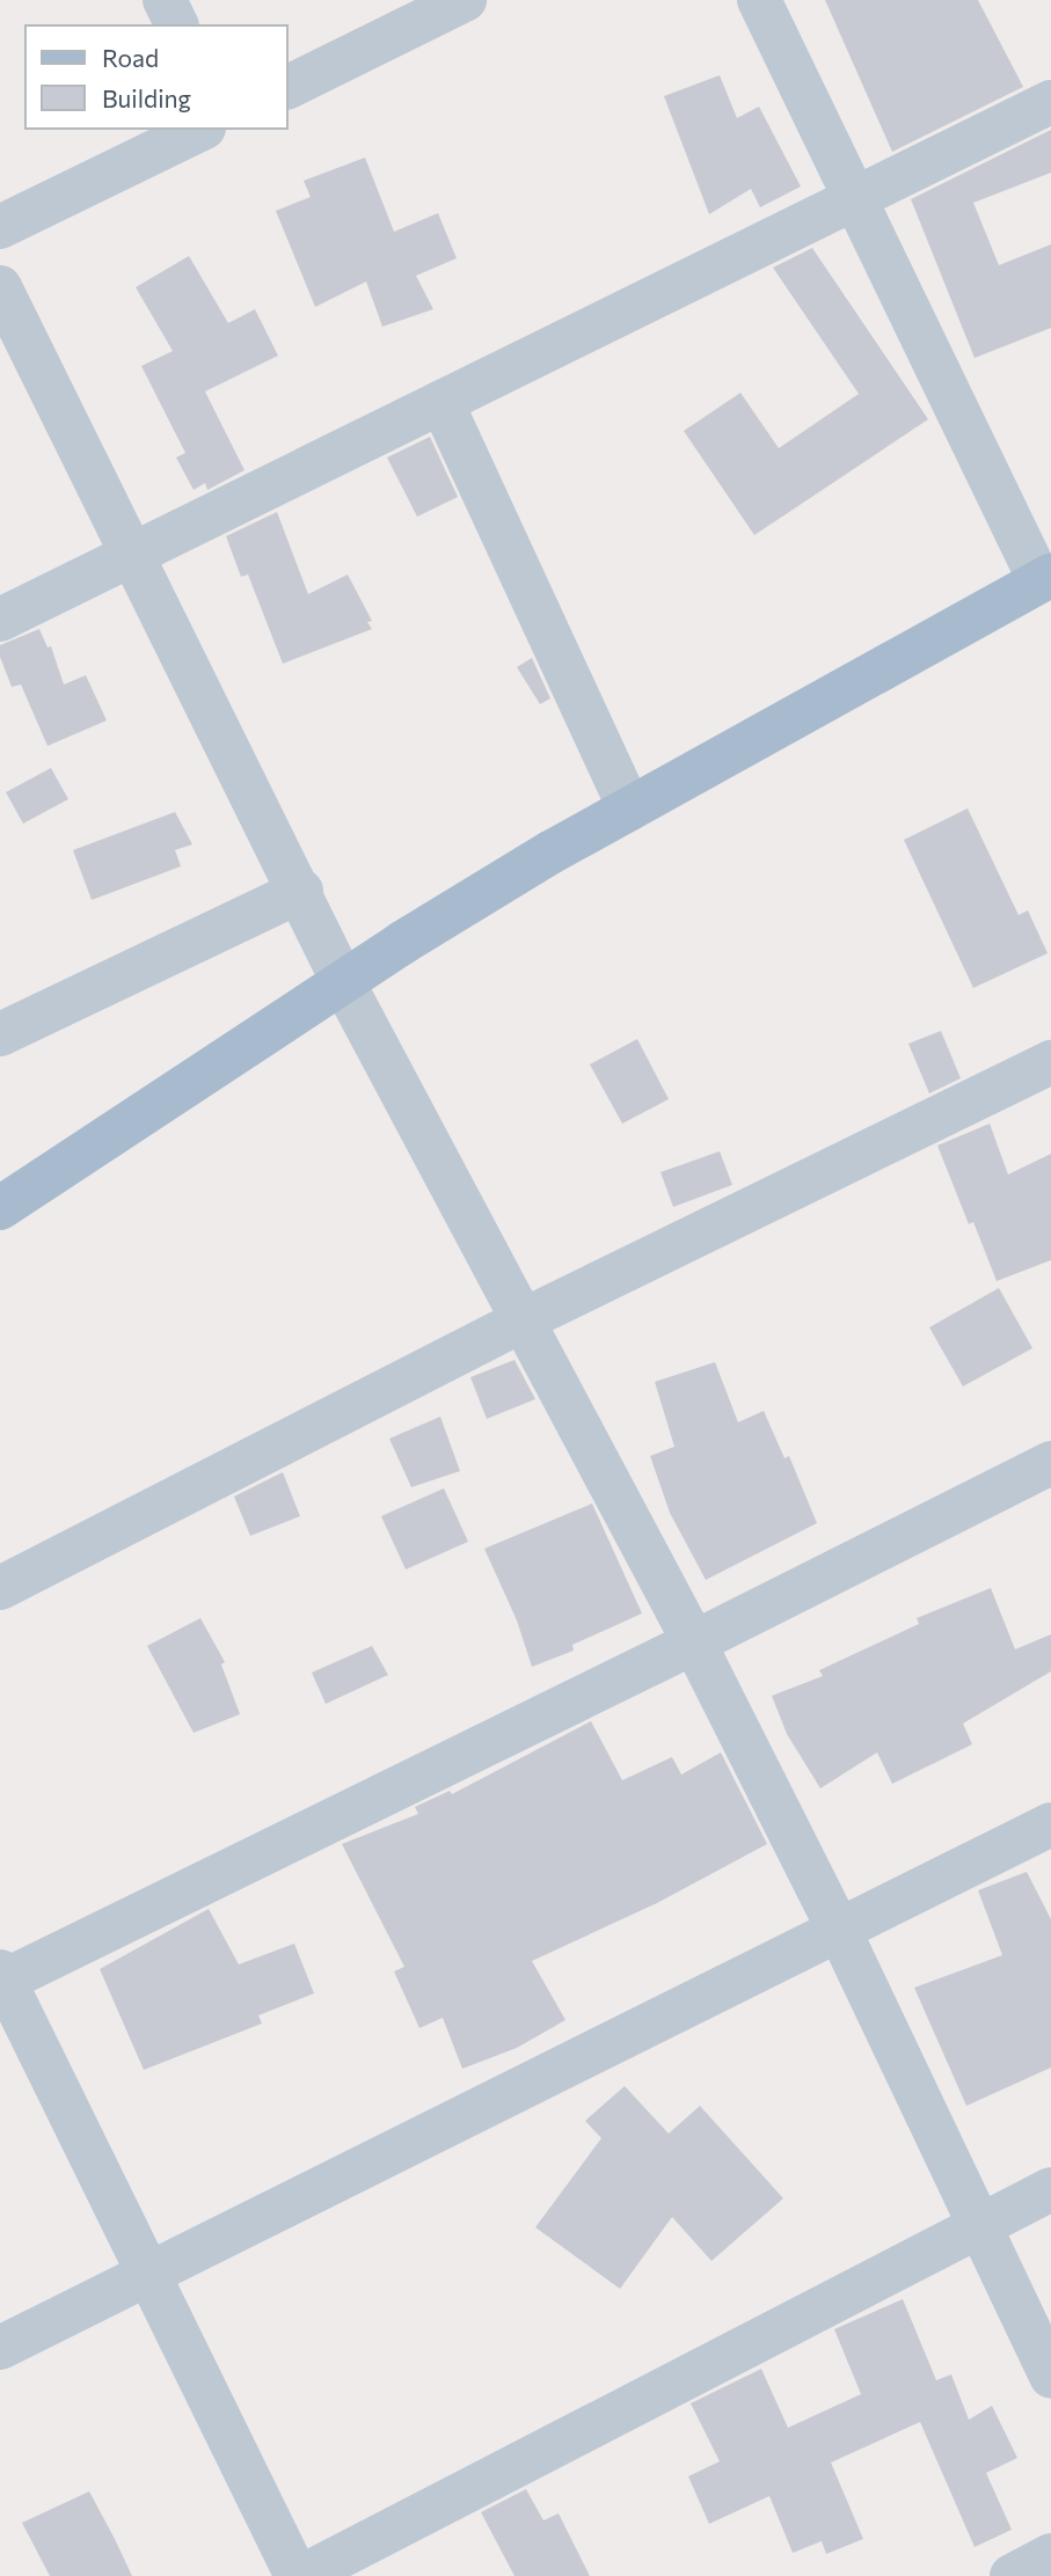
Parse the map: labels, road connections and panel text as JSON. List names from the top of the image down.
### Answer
{
  "legend": ["Road", "Building"]
}
